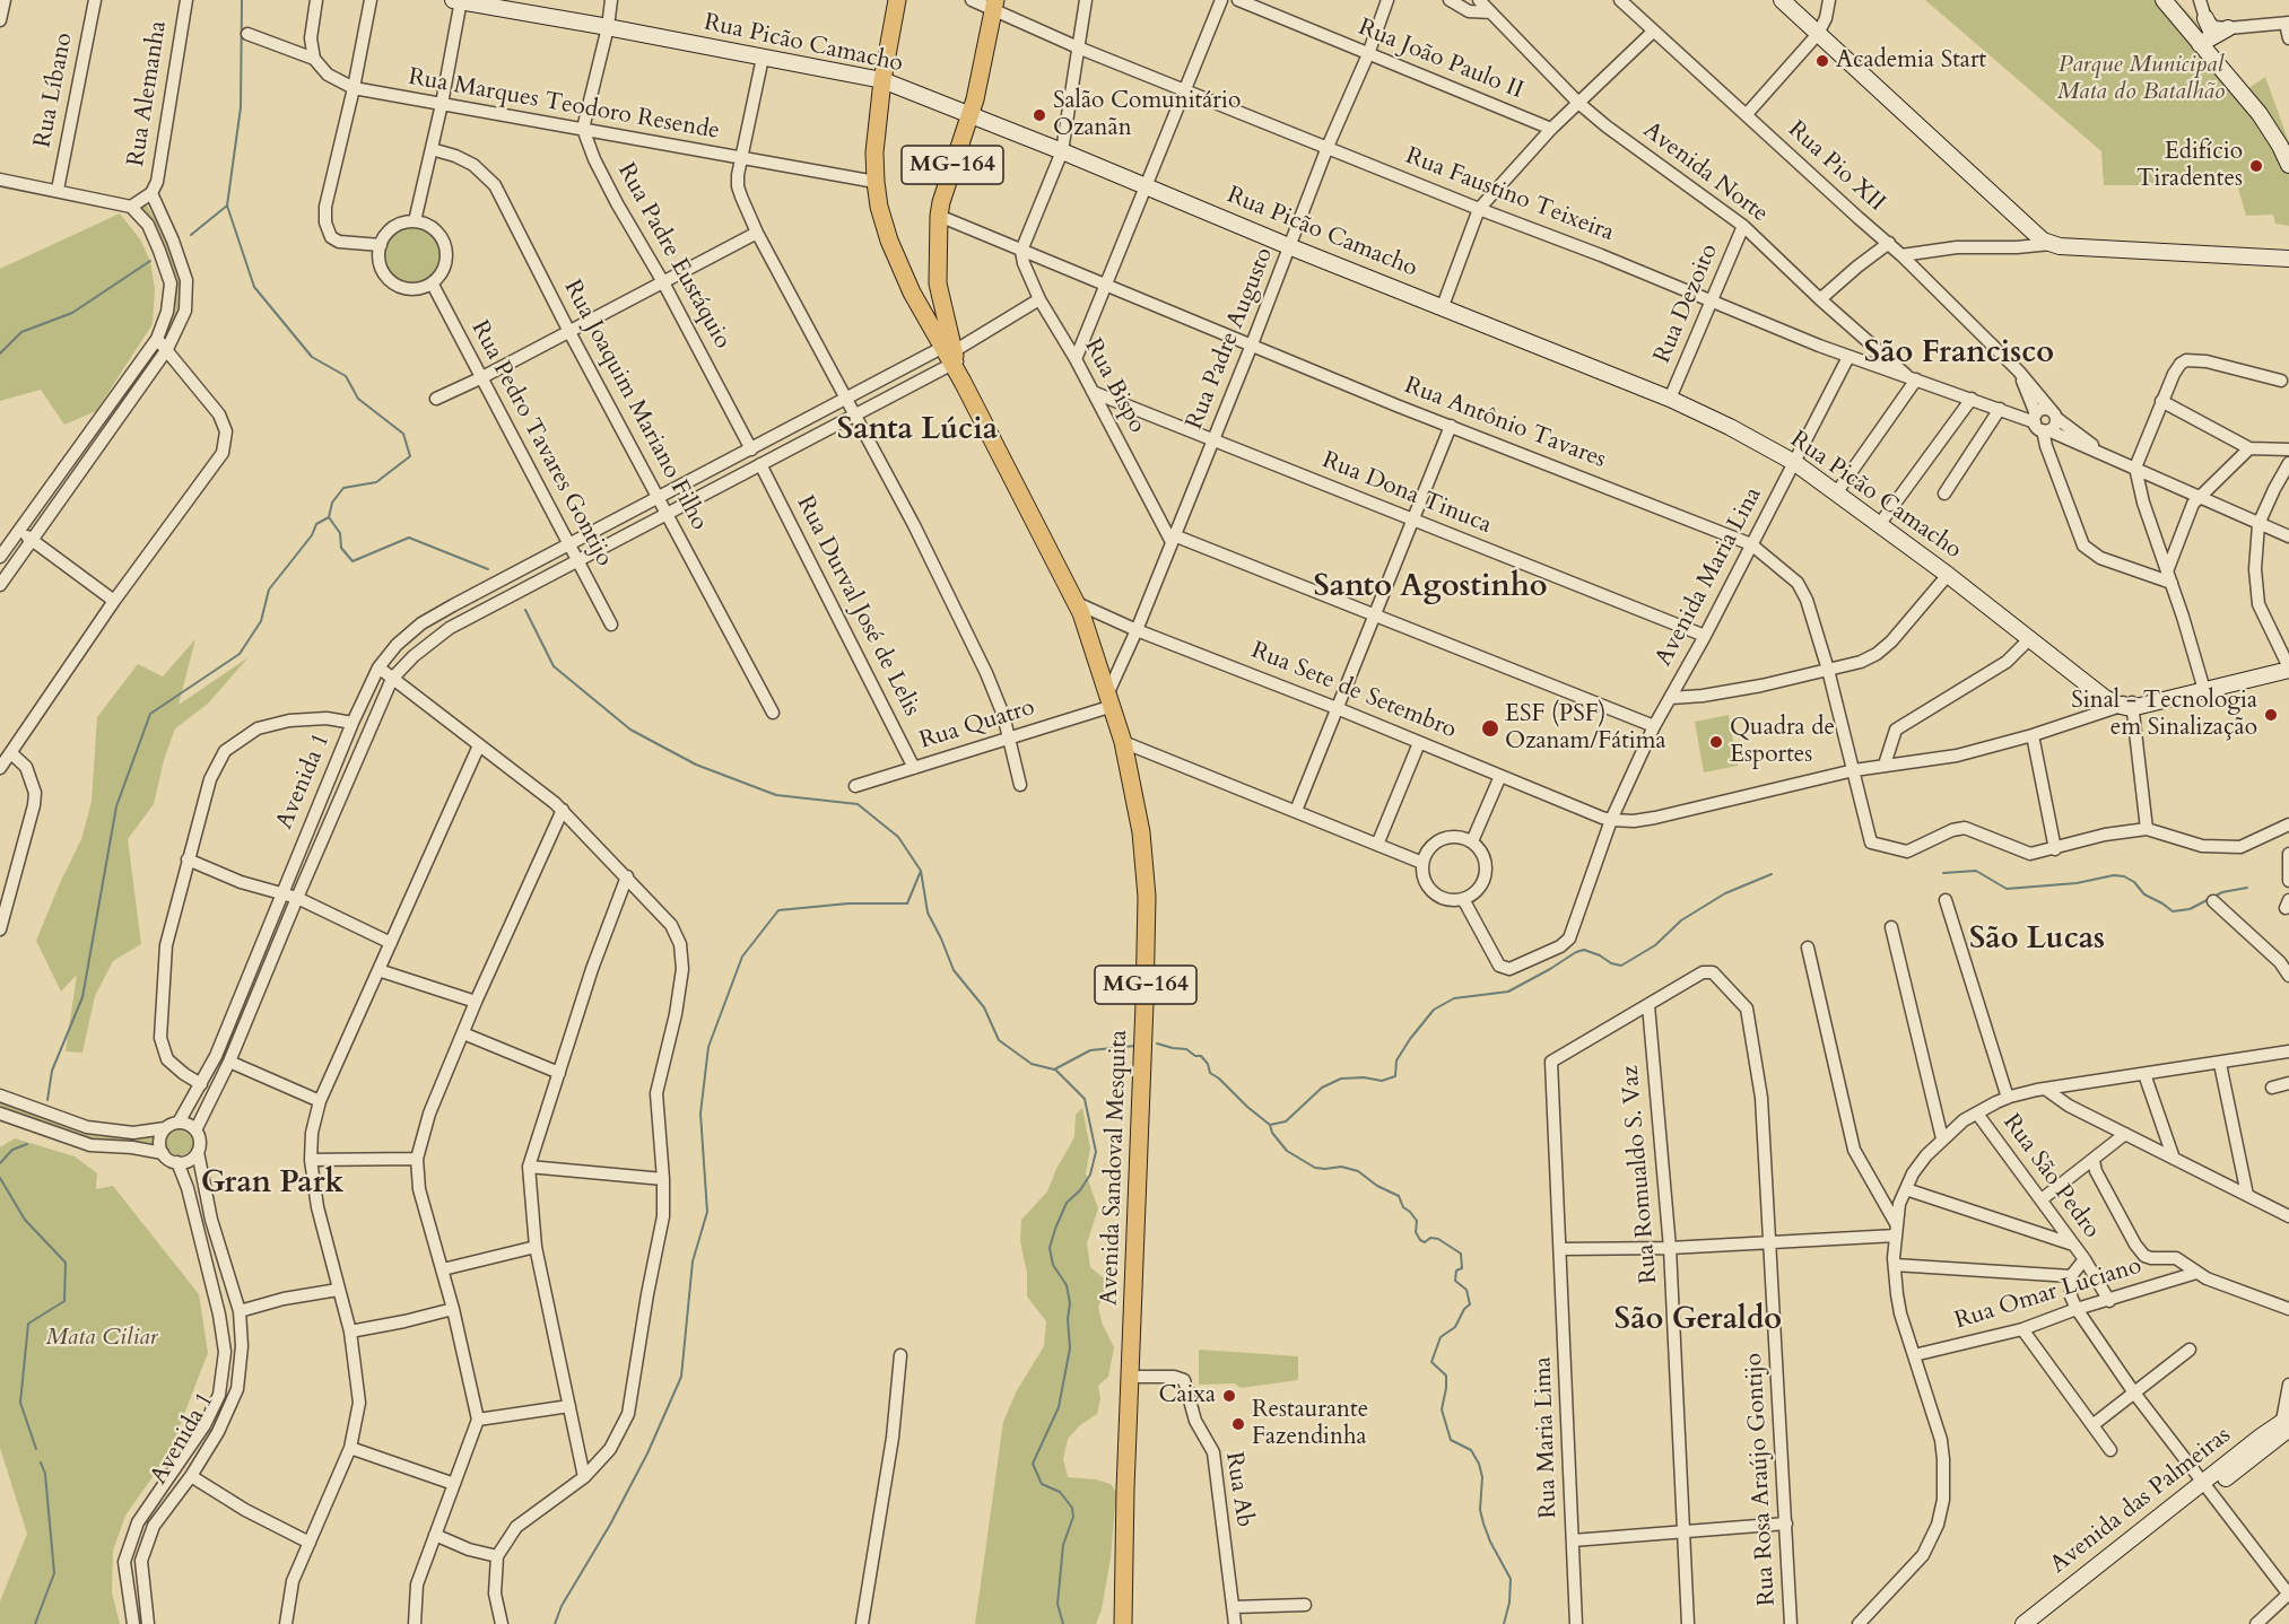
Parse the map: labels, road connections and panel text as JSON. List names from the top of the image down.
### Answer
{
  "streets": {
    "main road": ["MG-164", "Avenida Sandoval Mesquita"],
    "street": [
      "Rua Picão Camacho",
      "Rua João Paulo II",
      "Rua Líbano",
      "Rua Alemanha",
      "Rua Marques Teodoro Resende",
      "Rua Pio XII",
      "Avenida Norte",
      "Rua Faustino Teixeira",
      "Rua Padre Eustáquio",
      "Rua Dezoito",
      "Rua Padre Augusto",
      "Rua Bispo",
      "Rua Joaquim Mariano Filho",
      "Rua Antônio Tavares",
      "Rua Pedro Tavares Gontijo",
      "Rua Dona Tinuca",
      "Avenida Maria Lina",
      "Rua Durval José de Lelis",
      "Rua Sete de Setembro",
      "Rua Quatro",
      "Avenida 1",
      "Rua Romualdo S. Vaz",
      "Rua São Pedro",
      "Rua Omar Luciano",
      "Rua Maria Lima",
      "Rua Rosa Araújo Gontijo",
      "Rua Ab",
      "Avenida das Palmeiras"
    ]
  },
  "crossings": [
    ["Rua Picão Camacho", "MG-164"],
    ["Rua Picão Camacho", "Rua Dezoito"],
    ["Rua Picão Camacho", "Rua Padre Augusto"],
    ["Rua Picão Camacho", "Avenida Maria Lina"],
    ["Rua Picão Camacho", "Rua Sete de Setembro"],
    ["Rua Picão Camacho", "Avenida Sandoval Mesquita"],
    ["Rua João Paulo II", "Rua Padre Augusto"],
    ["Rua Marques Teodoro Resende", "Rua Padre Eustáquio"],
    ["Rua Marques Teodoro Resende", "Avenida Sandoval Mesquita"],
    ["MG-164", "Rua Faustino Teixeira"],
    ["MG-164", "Rua Antônio Tavares"],
    ["MG-164", "Avenida 1"],
    ["MG-164", "Avenida Sandoval Mesquita"],
    ["Rua Pio XII", "Rua Faustino Teixeira"],
    ["Avenida Norte", "Rua Faustino Teixeira"],
    ["Avenida Norte", "Rua Dezoito"],
    ["Rua Faustino Teixeira", "Rua Dezoito"],
    ["Rua Faustino Teixeira", "Rua Padre Augusto"],
    ["Rua Faustino Teixeira", "Avenida Maria Lina"],
    ["Rua Padre Eustáquio", "Avenida 1"],
    ["Rua Padre Augusto", "Rua Bispo"],
    ["Rua Padre Augusto", "Rua Antônio Tavares"],
    ["Rua Padre Augusto", "Rua Dona Tinuca"],
    ["Rua Padre Augusto", "Rua Sete de Setembro"],
    ["Rua Padre Augusto", "Rua Quatro"],
    ["Rua Padre Augusto", "Avenida Sandoval Mesquita"],
    ["Rua Bispo", "Rua Antônio Tavares"],
    ["Rua Bispo", "Rua Dona Tinuca"],
    ["Rua Joaquim Mariano Filho", "Avenida 1"],
    ["Rua Antônio Tavares", "Avenida Maria Lina"],
    ["Rua Antônio Tavares", "Rua Sete de Setembro"],
    ["Rua Pedro Tavares Gontijo", "Avenida 1"],
    ["Rua Dona Tinuca", "Avenida Maria Lina"],
    ["Avenida Maria Lina", "Rua Sete de Setembro"],
    ["Rua Durval José de Lelis", "Rua Quatro"],
    ["Rua Durval José de Lelis", "Avenida 1"],
    ["Rua Sete de Setembro", "Avenida Sandoval Mesquita"],
    ["Rua Quatro", "Avenida Sandoval Mesquita"],
    ["Avenida 1", "Avenida Sandoval Mesquita"],
    ["Avenida Sandoval Mesquita", "Rua Ab"],
    ["Rua Romualdo S. Vaz", "Rua Maria Lima"],
    ["Rua Romualdo S. Vaz", "Rua Rosa Araújo Gontijo"],
    ["Rua São Pedro", "Rua Omar Luciano"],
    ["Rua Maria Lima", "Rua Rosa Araújo Gontijo"]
  ],
  "districts": [
    "São Francisco",
    "Santa Lúcia",
    "Santo Agostinho",
    "São Lucas",
    "Gran Park",
    "São Geraldo"
  ],
  "parks": ["Parque Municipal Mata do Batalhão", "Mata Ciliar"],
  "places": [
    "Academia Start",
    "Salão Comunitário Ozanãn",
    "Edifício Tiradentes",
    "Sinal - Tecnologia em Sinalização",
    "ESF (PSF) Ozanam/Fátima",
    "Quadra de Esportes",
    "Caixa",
    "Restaurante Fazendinha"
  ]
}
